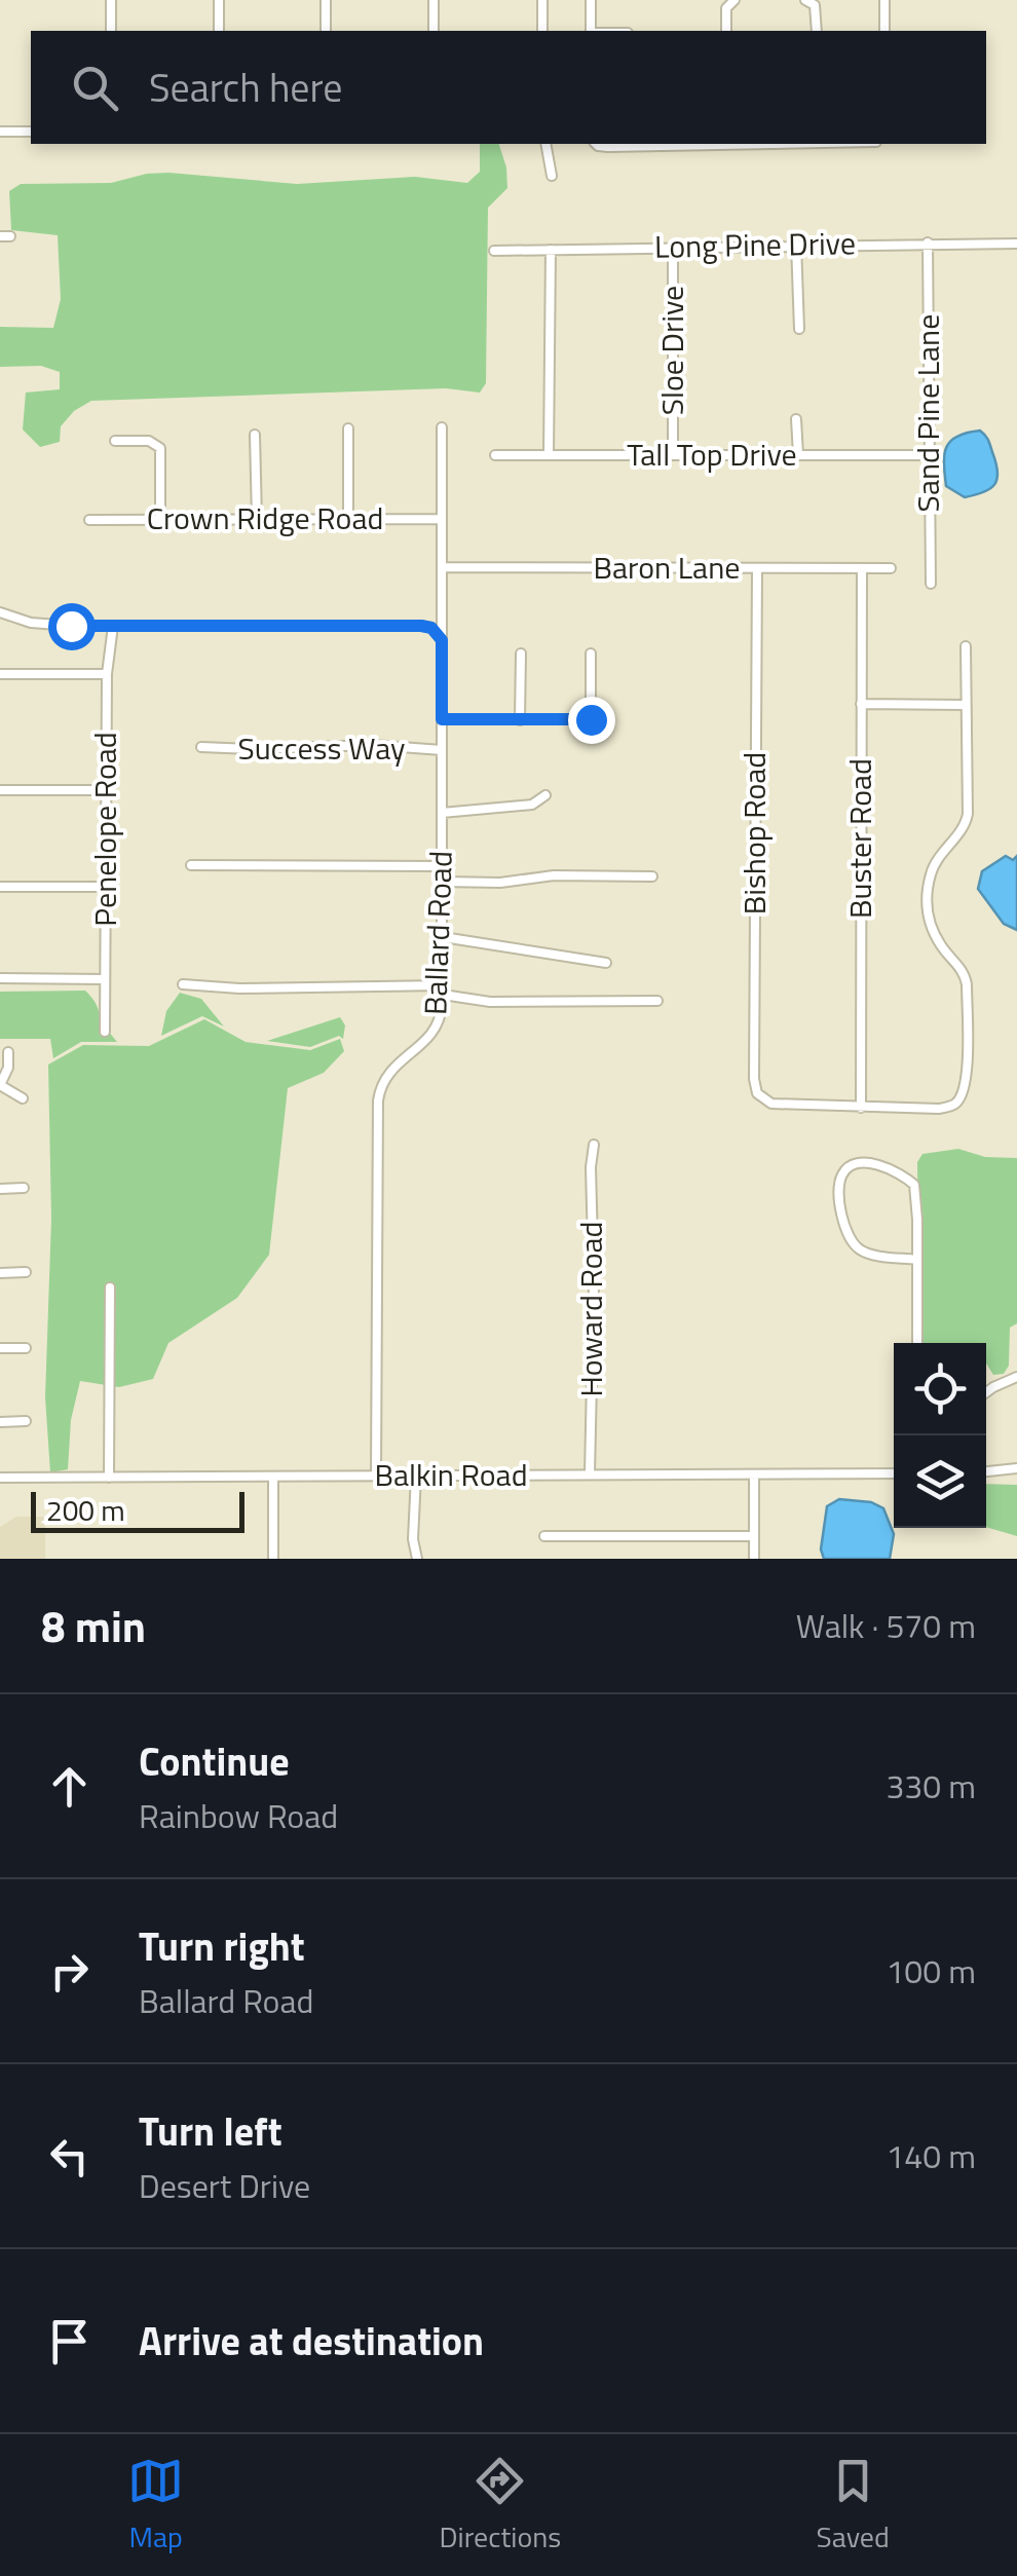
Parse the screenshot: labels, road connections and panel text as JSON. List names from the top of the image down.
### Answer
{
  "streets": {
    "street": [
      "Long Pine Drive",
      "Sloe Drive",
      "Sand Pine Lane",
      "Tall Top Drive",
      "Crown Ridge Road",
      "Baron Lane",
      "Success Way",
      "Penelope Road",
      "Bishop Road",
      "Buster Road",
      "Ballard Road",
      "Howard Road",
      "Balkin Road"
    ]
  },
  "crossings": [
    ["Long Pine Drive", "Sloe Drive"],
    ["Long Pine Drive", "Sand Pine Lane"],
    ["Sloe Drive", "Tall Top Drive"],
    ["Sand Pine Lane", "Tall Top Drive"],
    ["Crown Ridge Road", "Ballard Road"],
    ["Baron Lane", "Bishop Road"],
    ["Baron Lane", "Buster Road"],
    ["Baron Lane", "Ballard Road"],
    ["Success Way", "Ballard Road"],
    ["Bishop Road", "Buster Road"],
    ["Ballard Road", "Balkin Road"],
    ["Howard Road", "Balkin Road"]
  ],
  "scale_bar": "200 m",
  "page": {
    "search": "Search here",
    "scale": "200 m",
    "heading": ["8 min", "Walk · 570 m"],
    "list": [
      ["Continue", "Rainbow Road", "330 m"],
      ["Turn right", "Ballard Road", "100 m"],
      ["Turn left", "Desert Drive", "140 m"],
      "Arrive at destination"
    ],
    "nav": ["Map", "Directions", "Saved"]
  }
}
